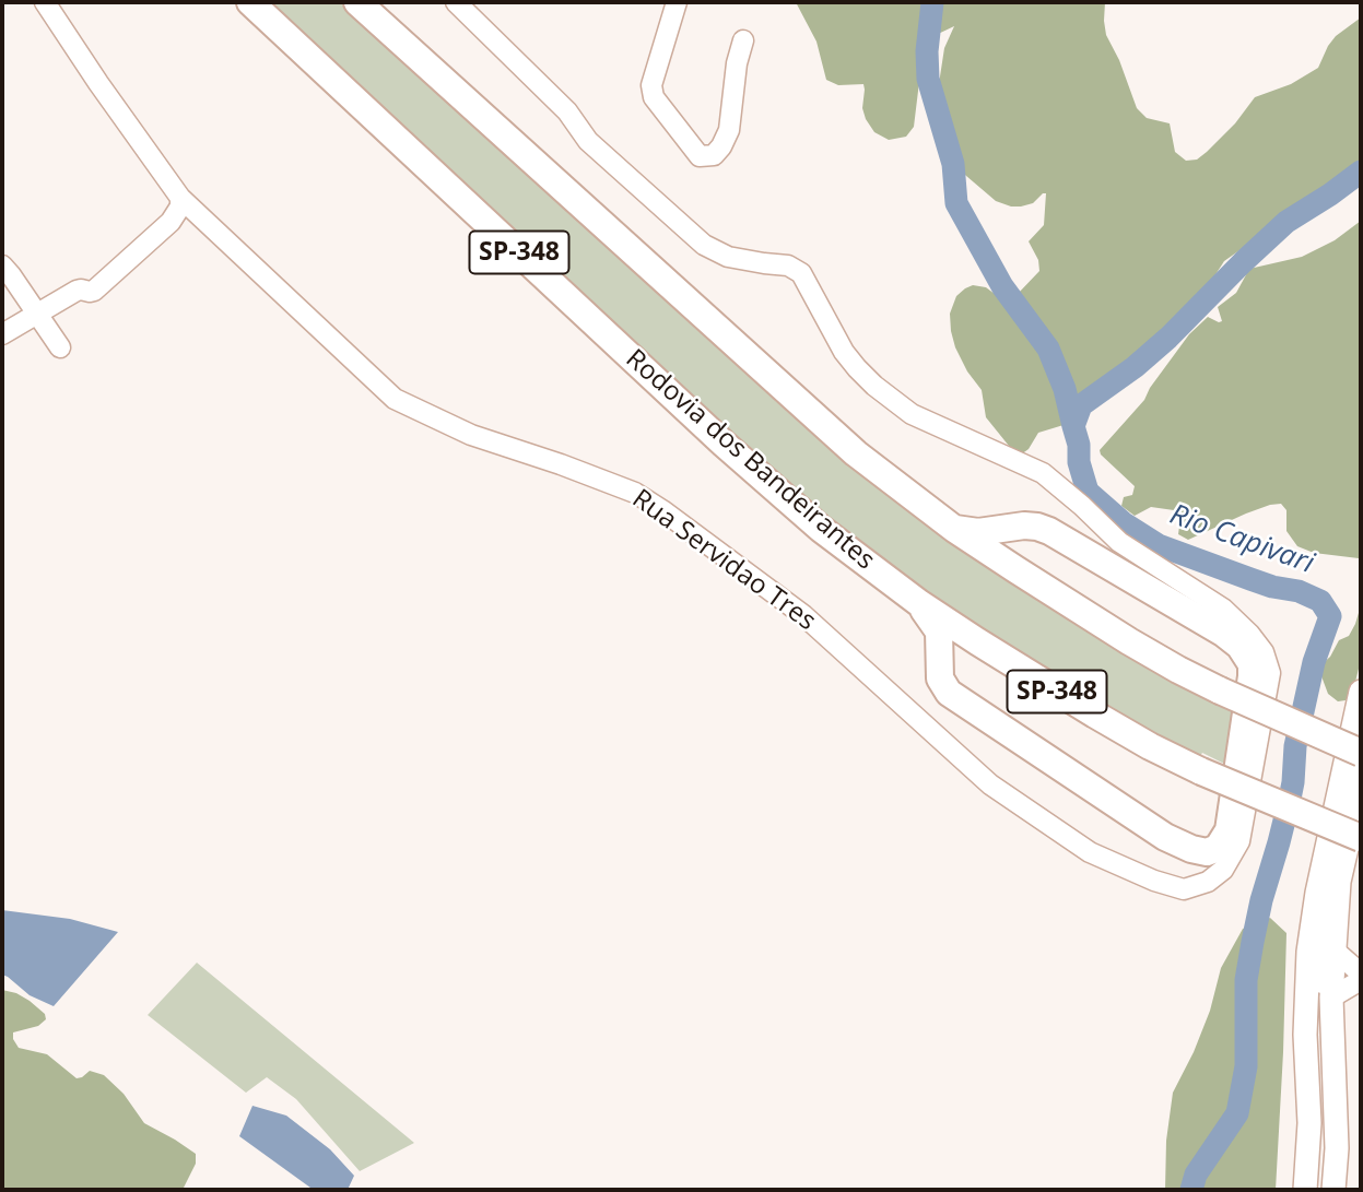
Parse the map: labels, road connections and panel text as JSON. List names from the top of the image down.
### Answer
{
  "streets": {
    "highway": ["SP-348", "Rodovia dos Bandeirantes"],
    "street": ["Rua Servidao Tres"]
  },
  "water": ["Rio Capivari"]
}
